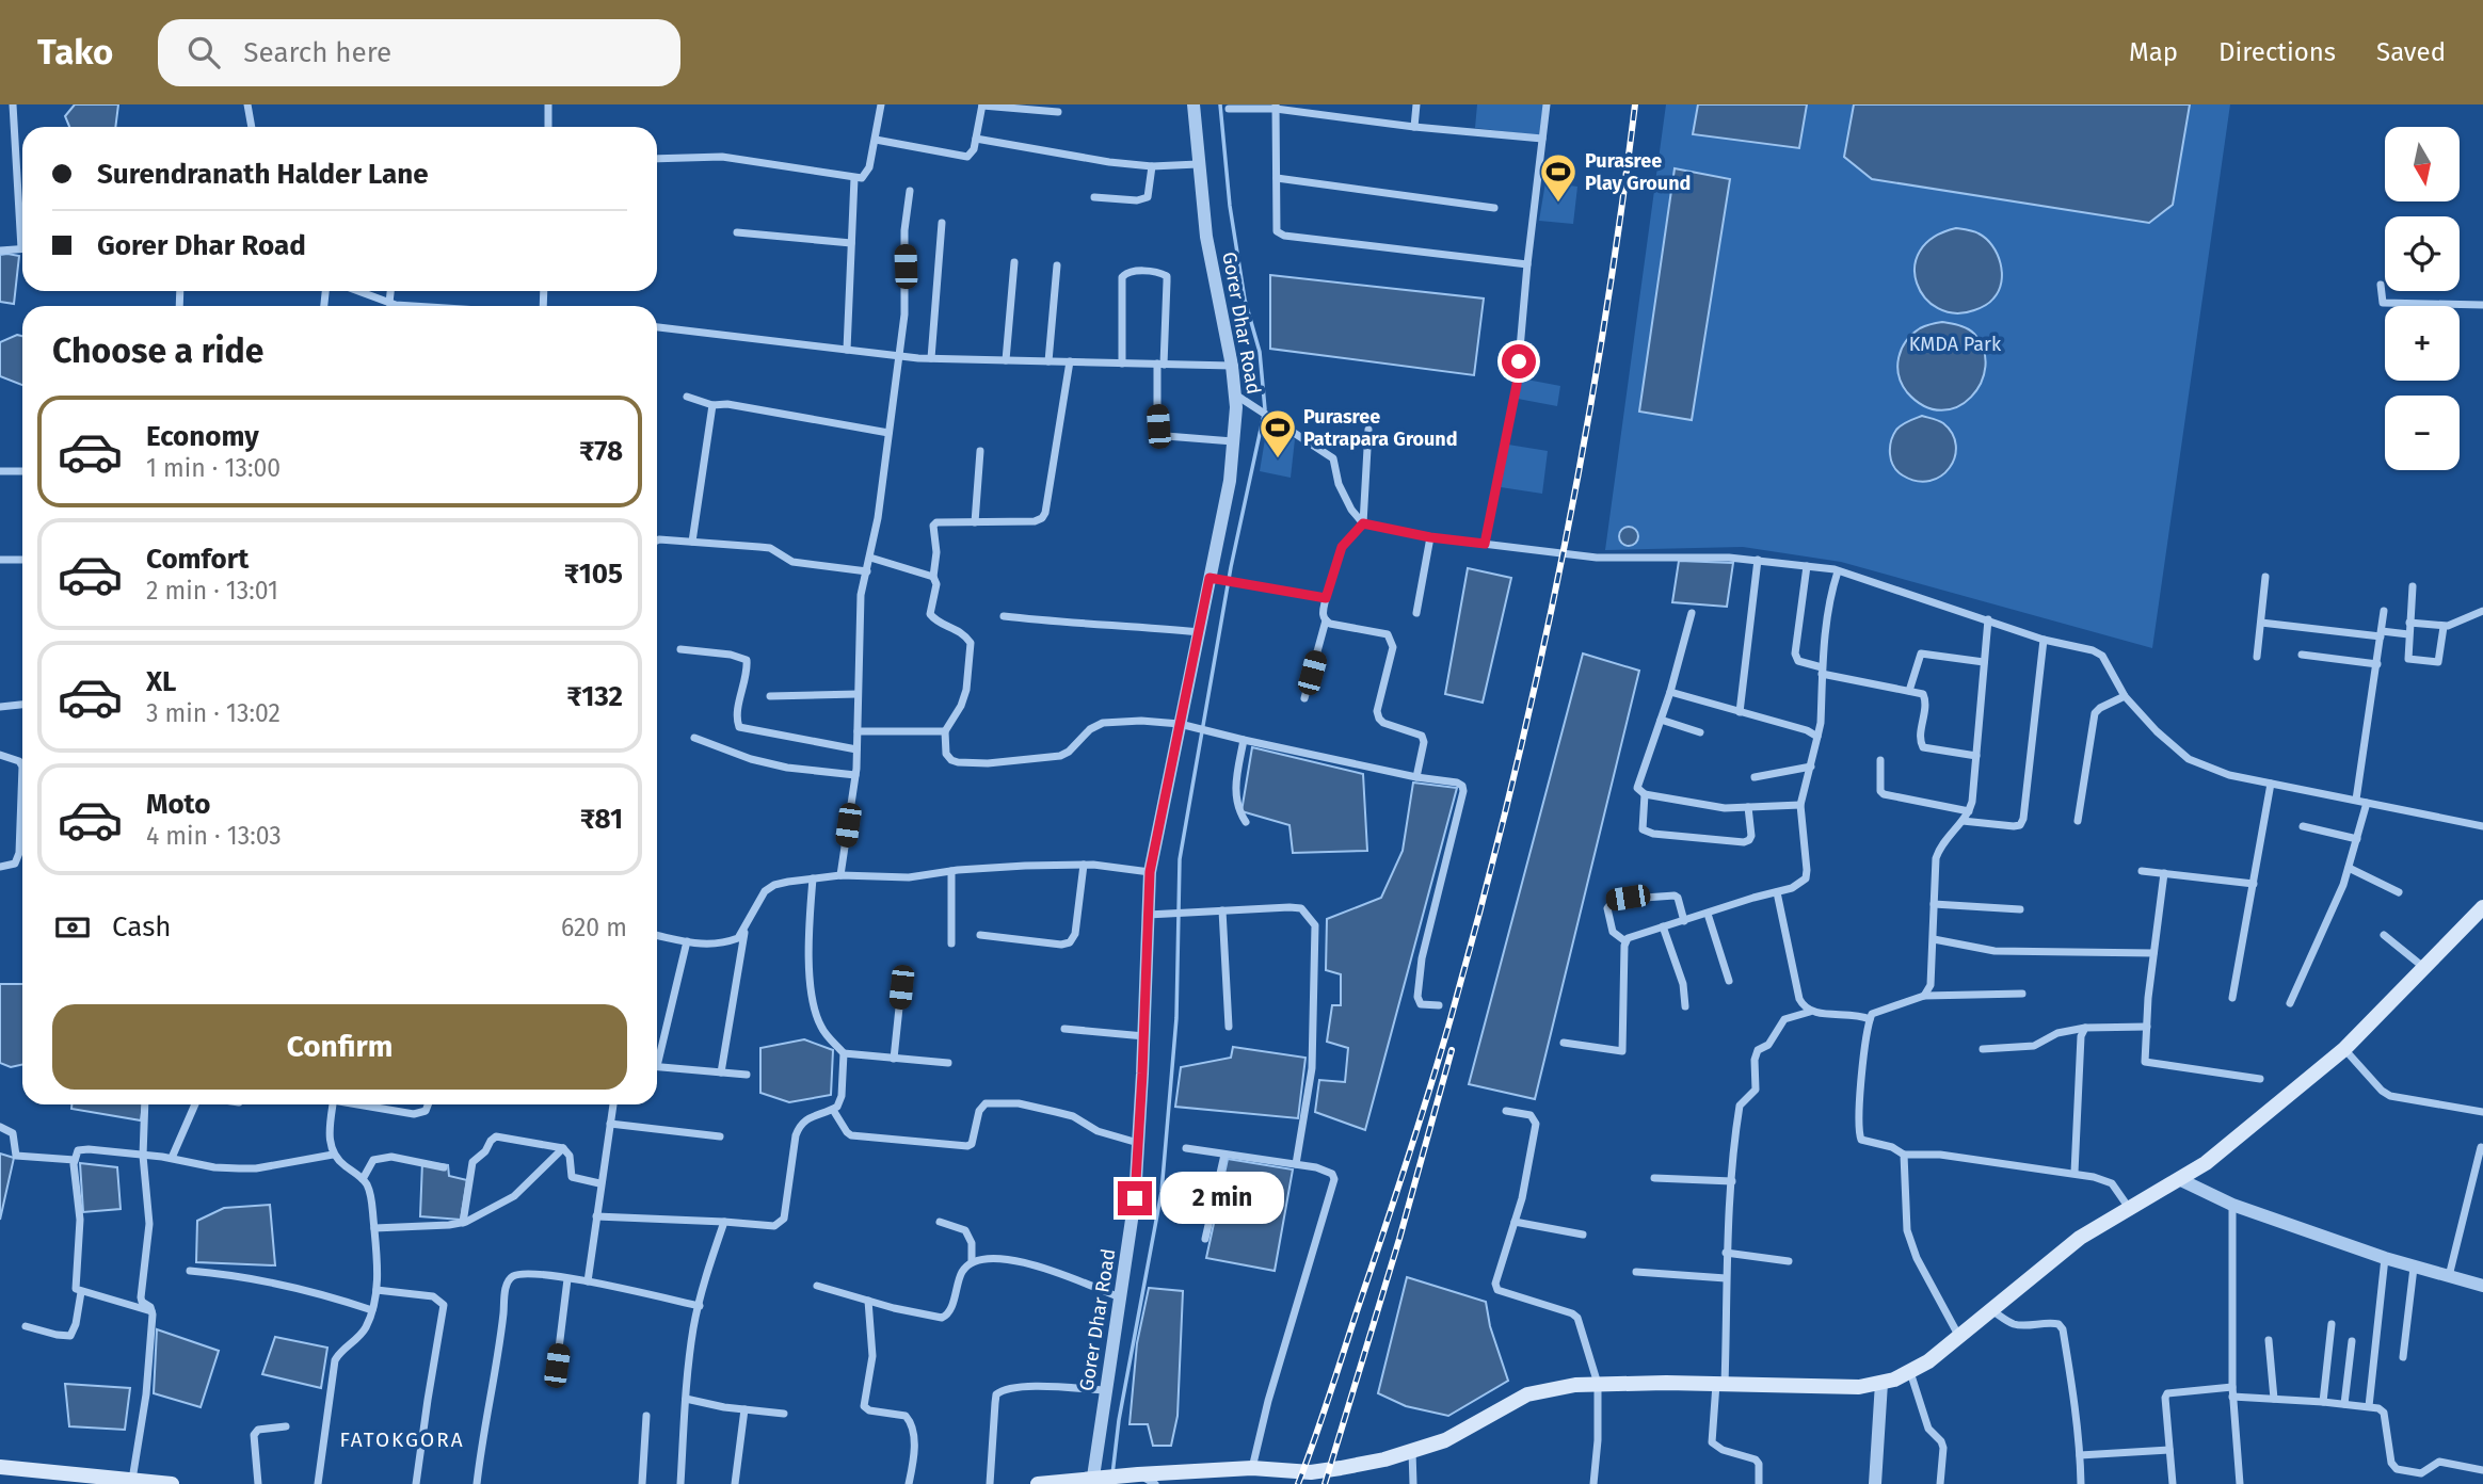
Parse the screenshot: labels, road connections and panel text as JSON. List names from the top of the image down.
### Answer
{
  "streets": {
    "street": ["Gorer Dhar Road"]
  },
  "districts": ["FATOKGORA"],
  "parks": ["KMDA Park"],
  "places": {
    "sports": ["Purasree Play Ground", "Purasree Patrapara Ground"]
  },
  "north": "bottom",
  "page": {
    "header": "Tako",
    "search": "Search here",
    "nav": ["Map", "Directions", "Saved"],
    "map_buttons": ["+", "−"],
    "banner": ["Surendranath Halder Lane", "Gorer Dhar Road"],
    "heading": "Choose a ride",
    "list": [
      {
        "name": "Economy",
        "note": "1 min · 13:00",
        "value": "₹78"
      },
      {
        "name": "Comfort",
        "note": "2 min · 13:01",
        "value": "₹105"
      },
      {
        "name": "XL",
        "note": "3 min · 13:02",
        "value": "₹132"
      },
      {
        "name": "Moto",
        "note": "4 min · 13:03",
        "value": "₹81"
      }
    ],
    "pay": ["Cash", "620 m"],
    "buttons": "Confirm",
    "bubble": "2 min"
  }
}
